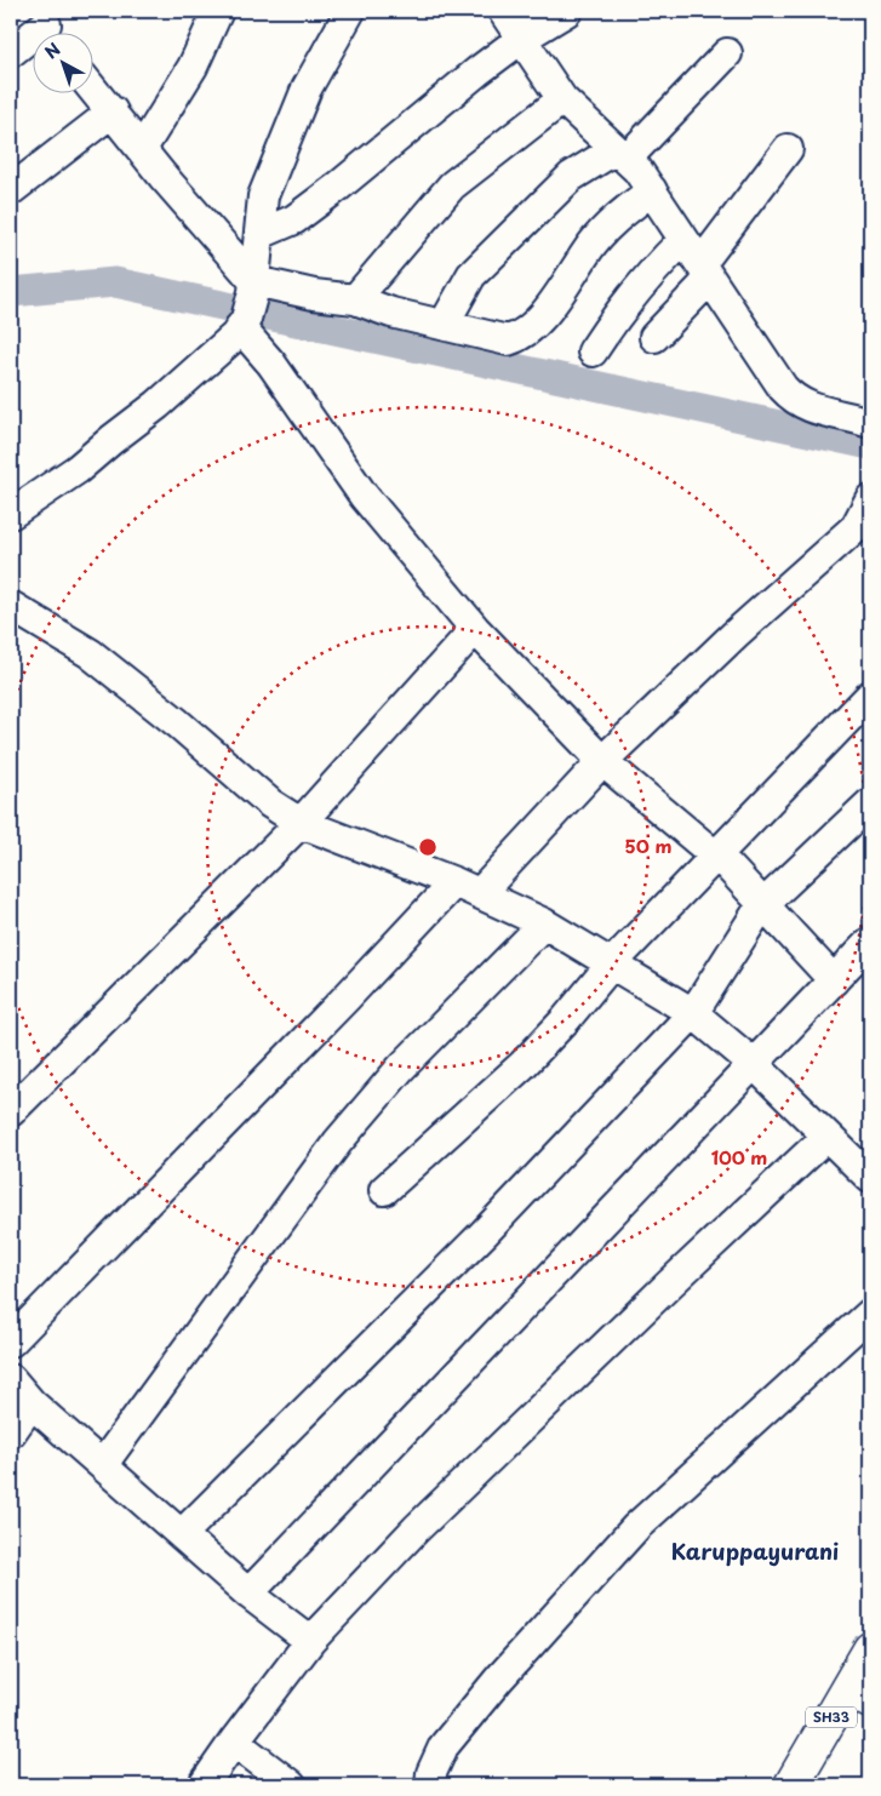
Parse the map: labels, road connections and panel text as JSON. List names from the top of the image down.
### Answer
{
  "streets": {
    "main road": ["SH33"]
  },
  "districts": ["Karuppayurani"],
  "north": "top left",
  "rings": ["50 m", "100 m"]
}
